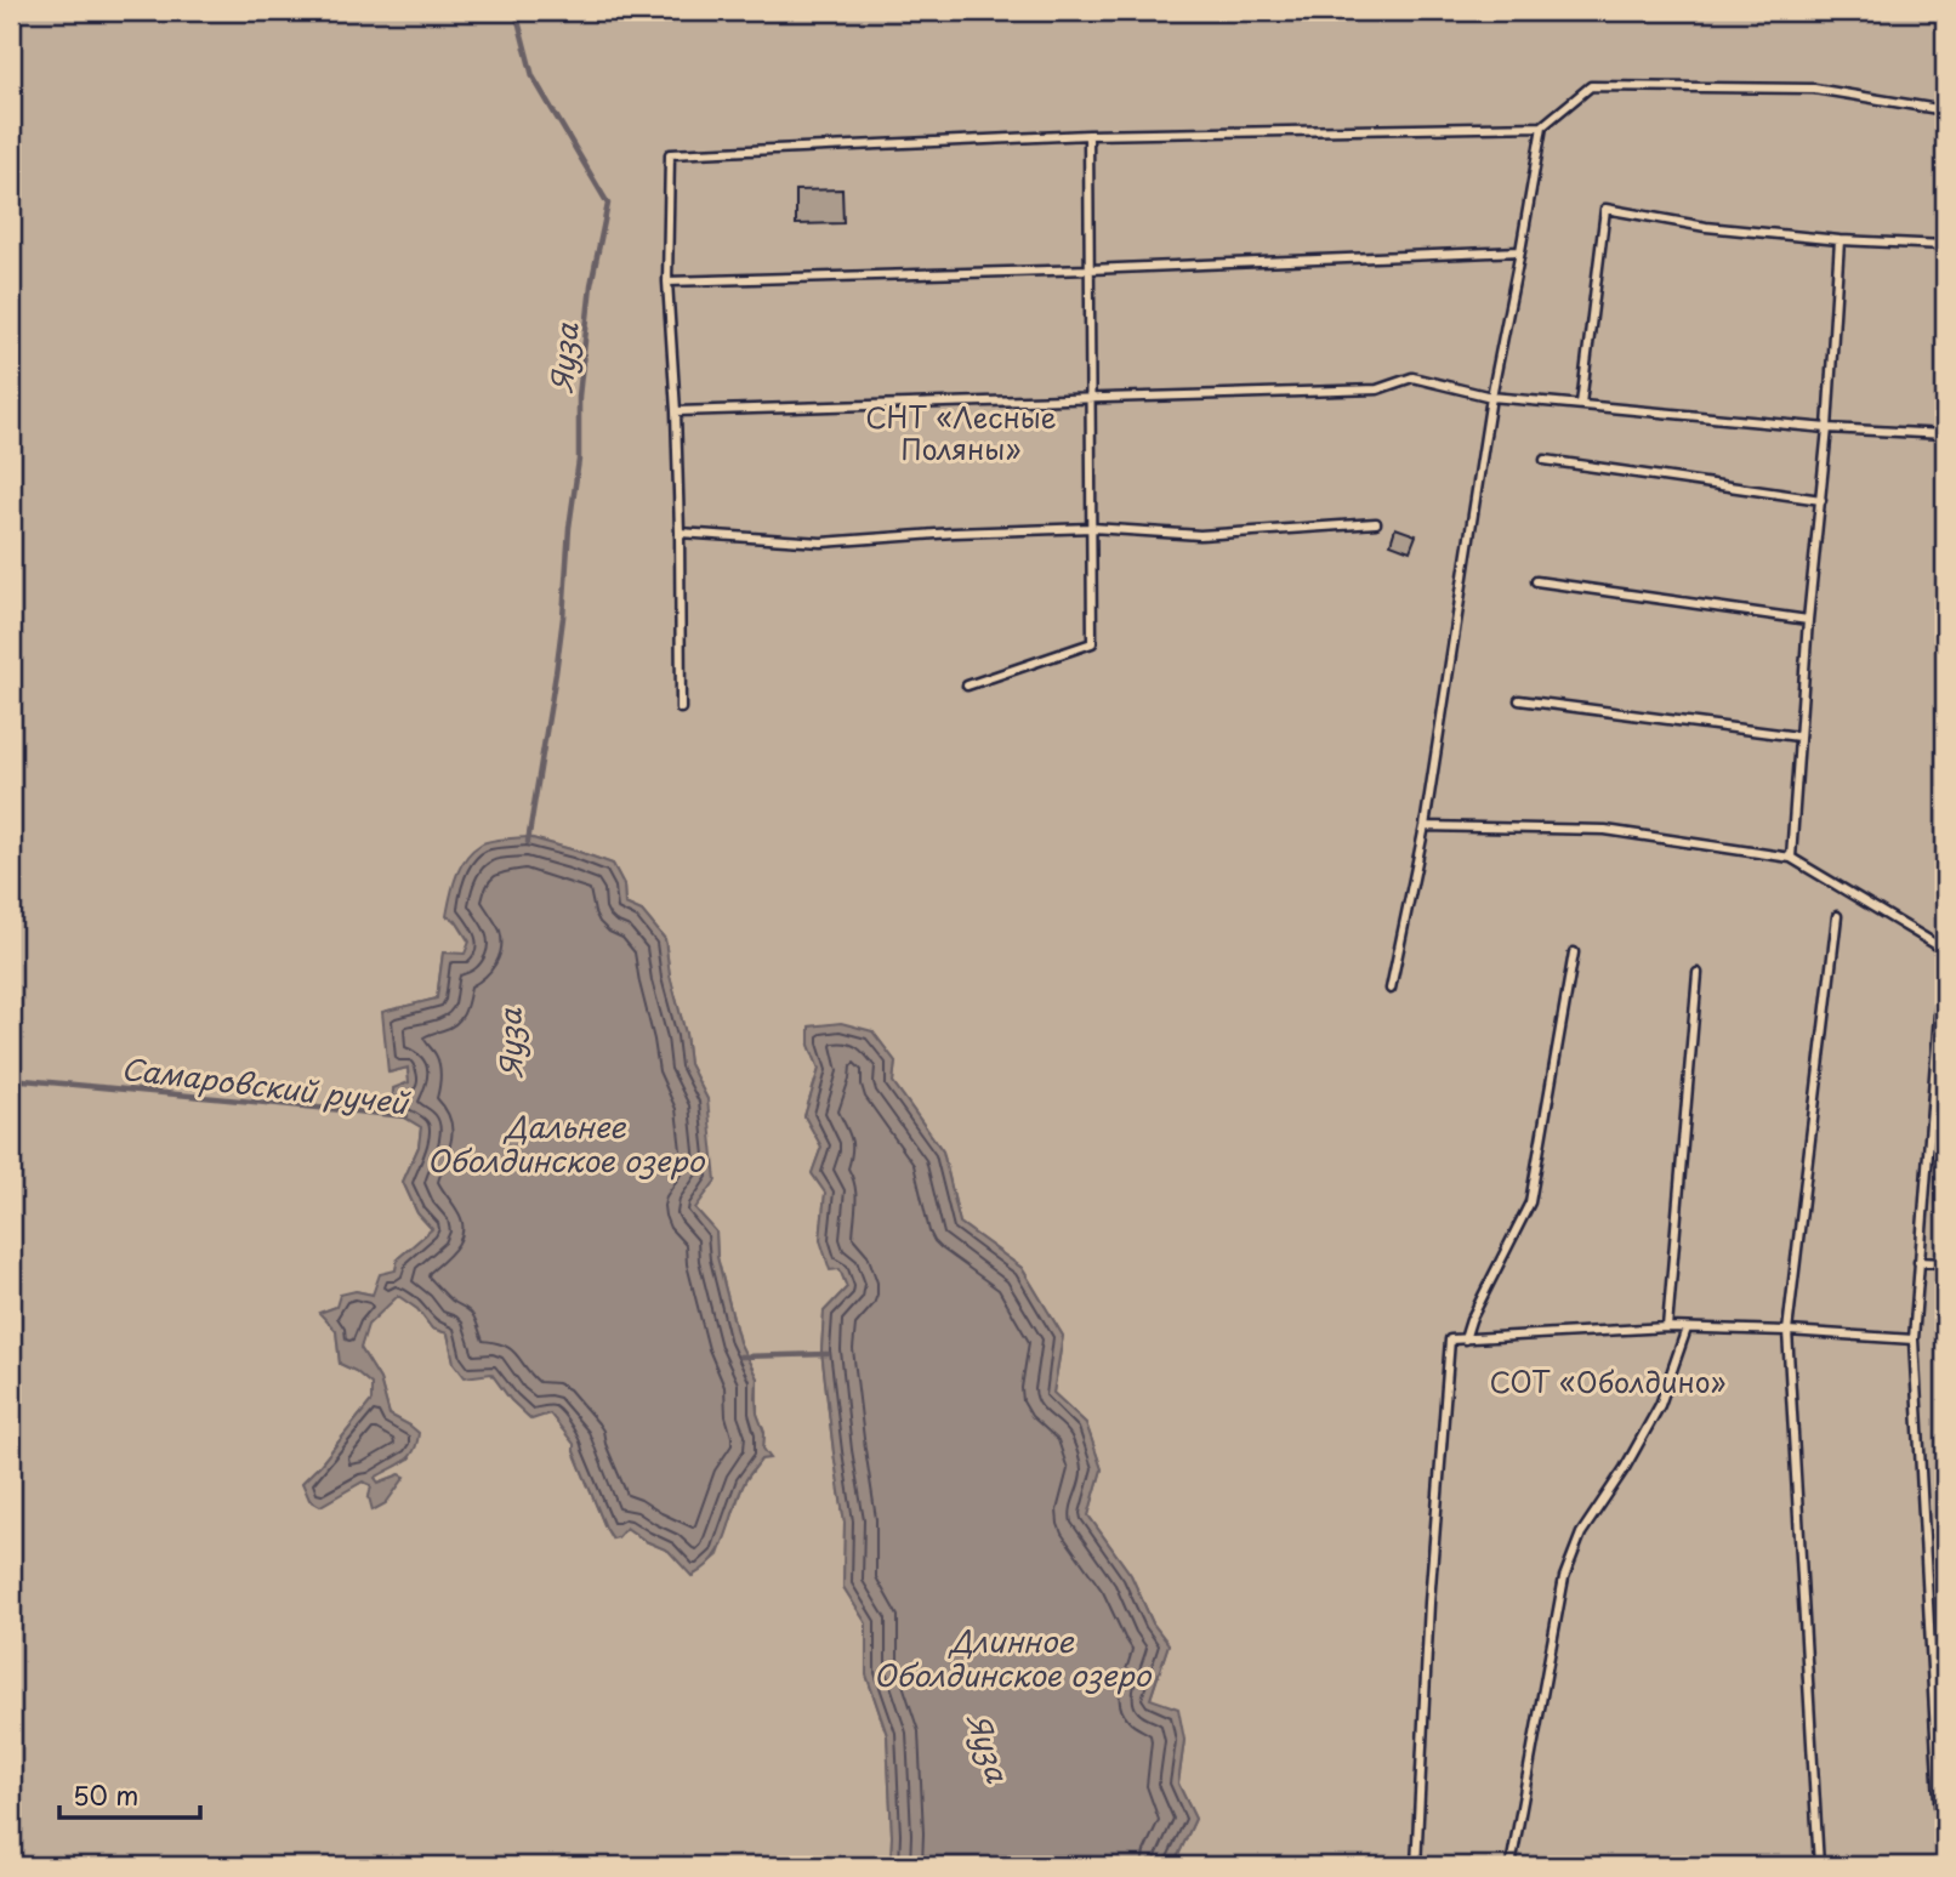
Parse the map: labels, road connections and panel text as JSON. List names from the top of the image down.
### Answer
{
  "water": [
    "Яуза",
    "Самаровский ручей",
    "Дальнее Оболдинское озеро",
    "Длинное Оболдинское озеро"
  ],
  "parks": ["СНТ «Лесные Поляны»", "СОТ «Оболдино»"],
  "scale_bar": "50 m"
}
